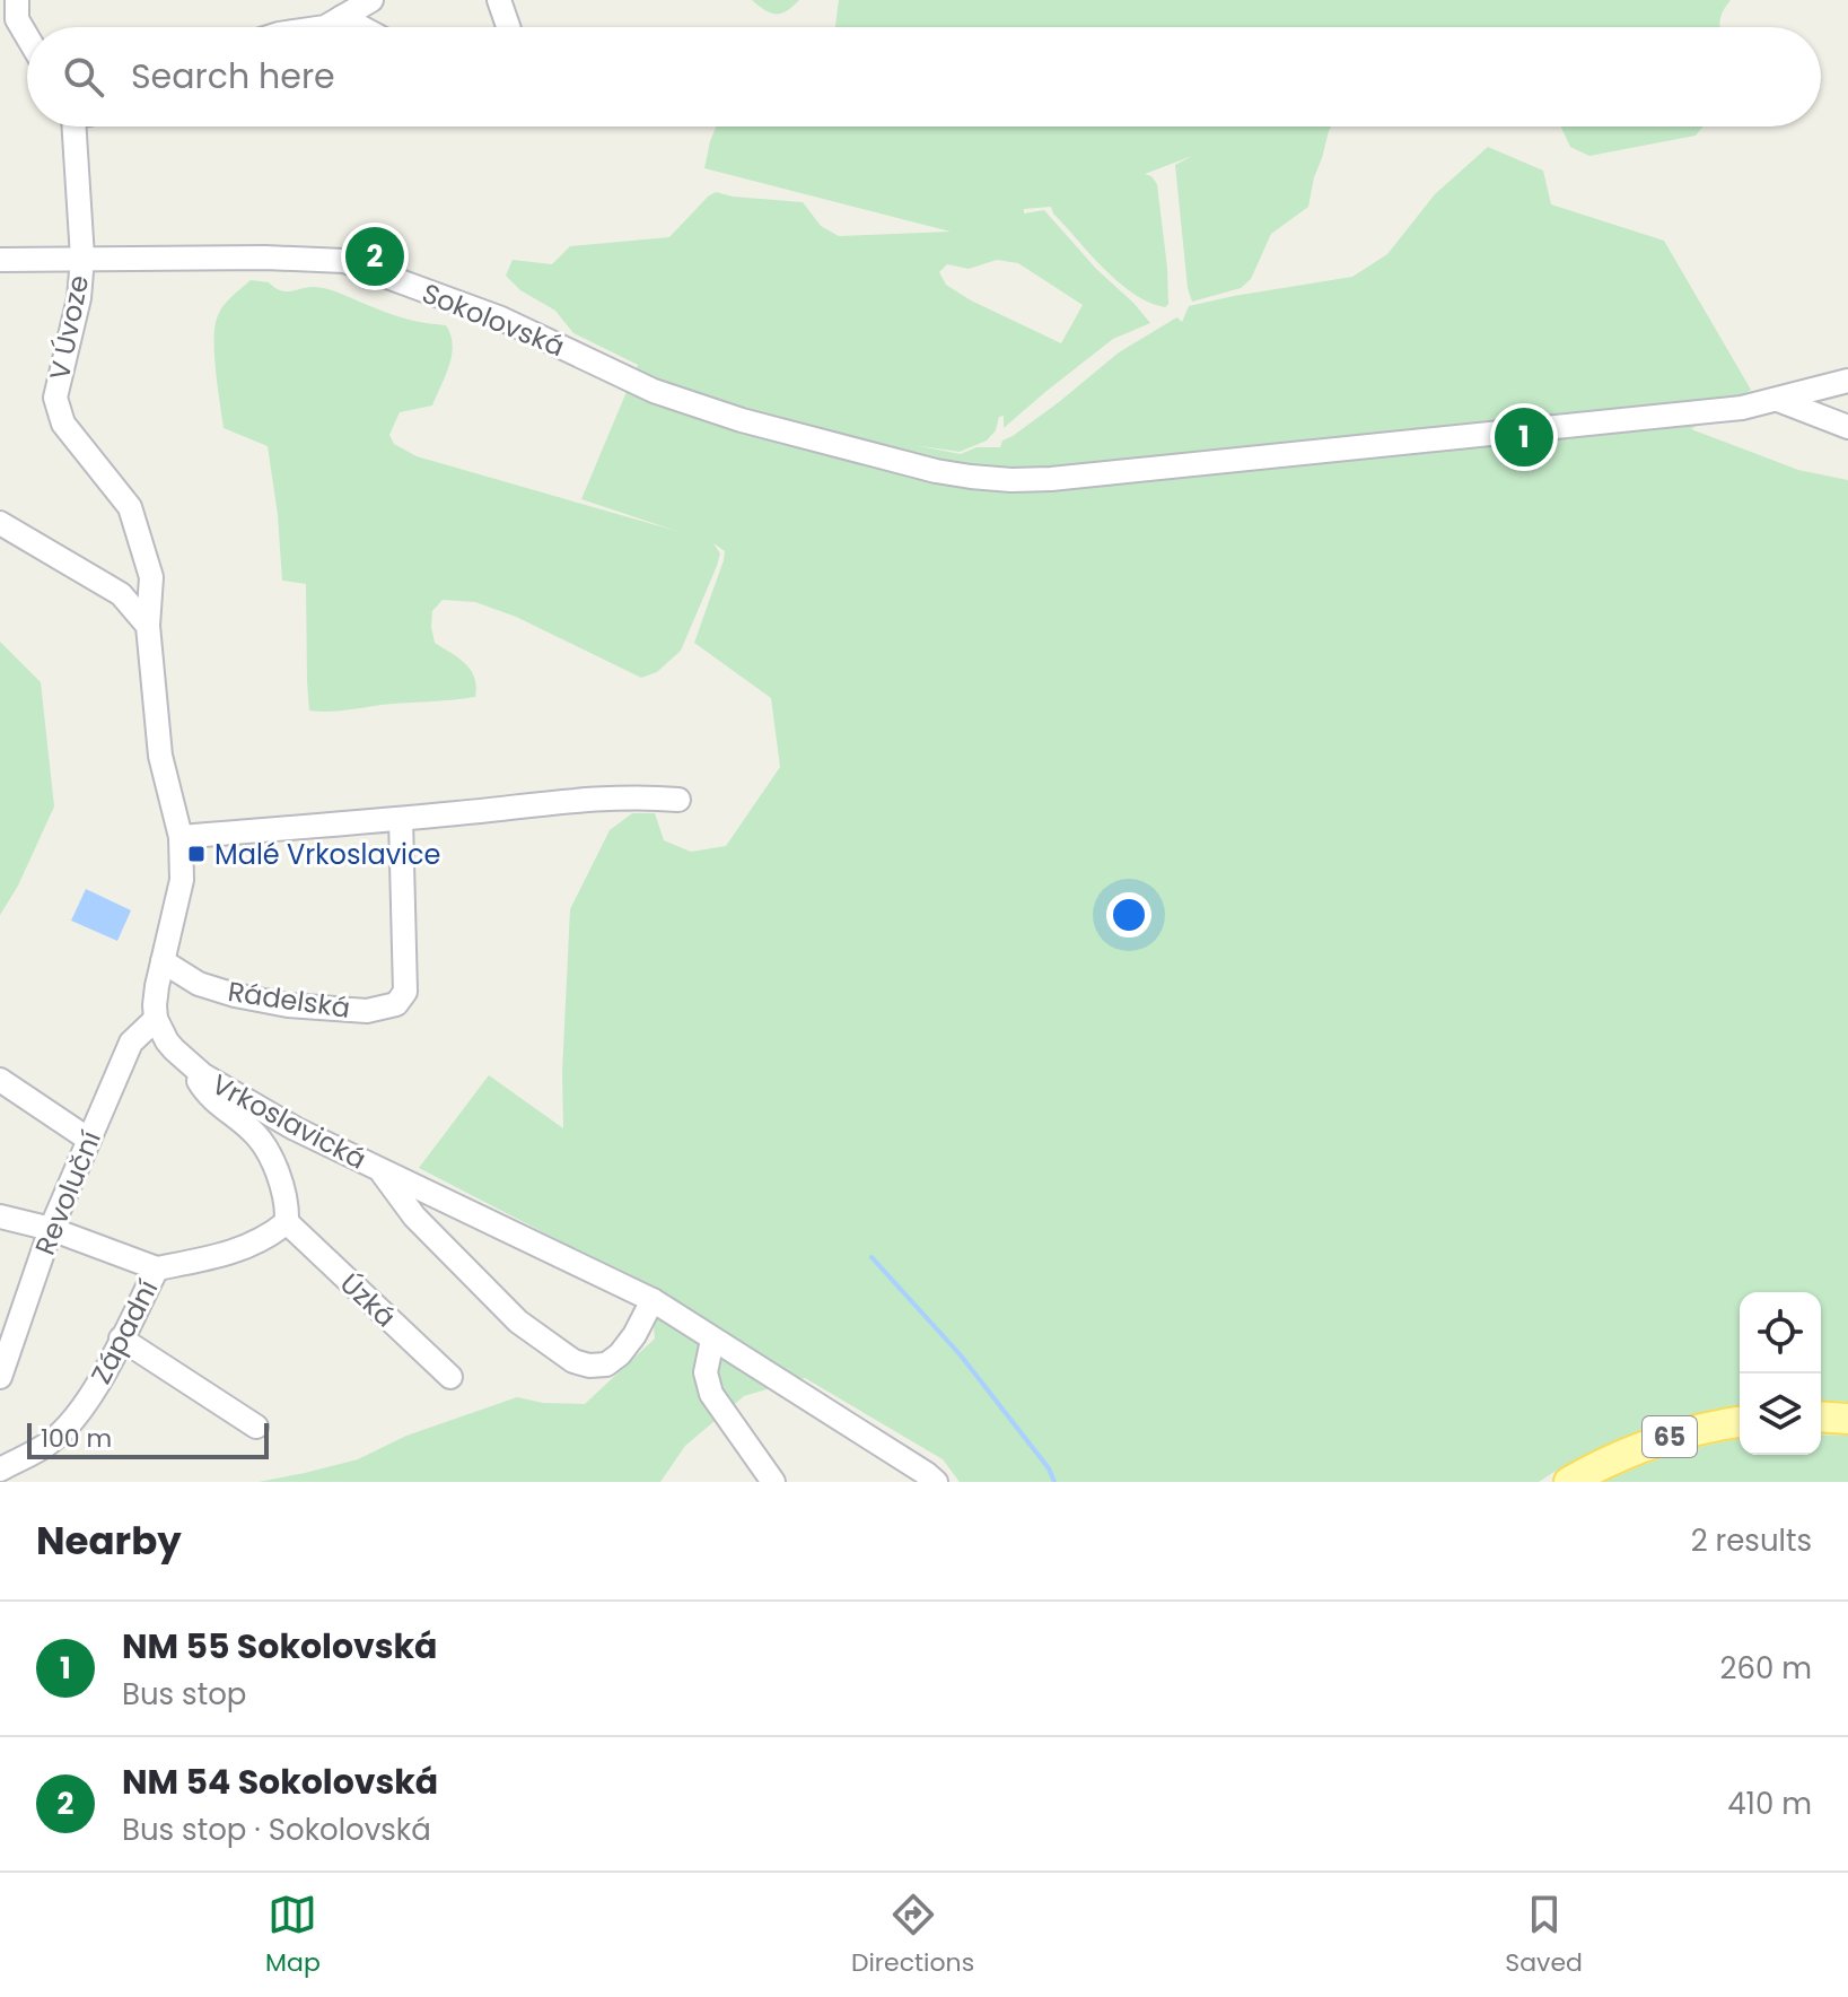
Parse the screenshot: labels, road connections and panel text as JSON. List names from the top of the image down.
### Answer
{
  "streets": {
    "main road": ["65"],
    "street": [
      "Sokolovská",
      "V Úvoze",
      "Rádelská",
      "Vrkoslavická",
      "Revoluční",
      "Úzká",
      "Západní"
    ]
  },
  "crossings": [
    ["Sokolovská", "V Úvoze"],
    ["Vrkoslavická", "Revoluční"],
    ["Úzká", "Západní"]
  ],
  "places": {
    "transit": ["Malé Vrkoslavice"]
  },
  "scale_bar": "100 m",
  "page": {
    "search": "Search here",
    "pins": ["2", "1"],
    "scale": "100 m",
    "heading": ["Nearby", "2 results"],
    "list": [
      {
        "mark": "1",
        "name": "NM 55 Sokolovská",
        "note": "Bus stop",
        "value": "260 m"
      },
      {
        "mark": "2",
        "name": "NM 54 Sokolovská",
        "note": "Bus stop · Sokolovská",
        "value": "410 m"
      }
    ],
    "nav": ["Map", "Directions", "Saved"]
  }
}
